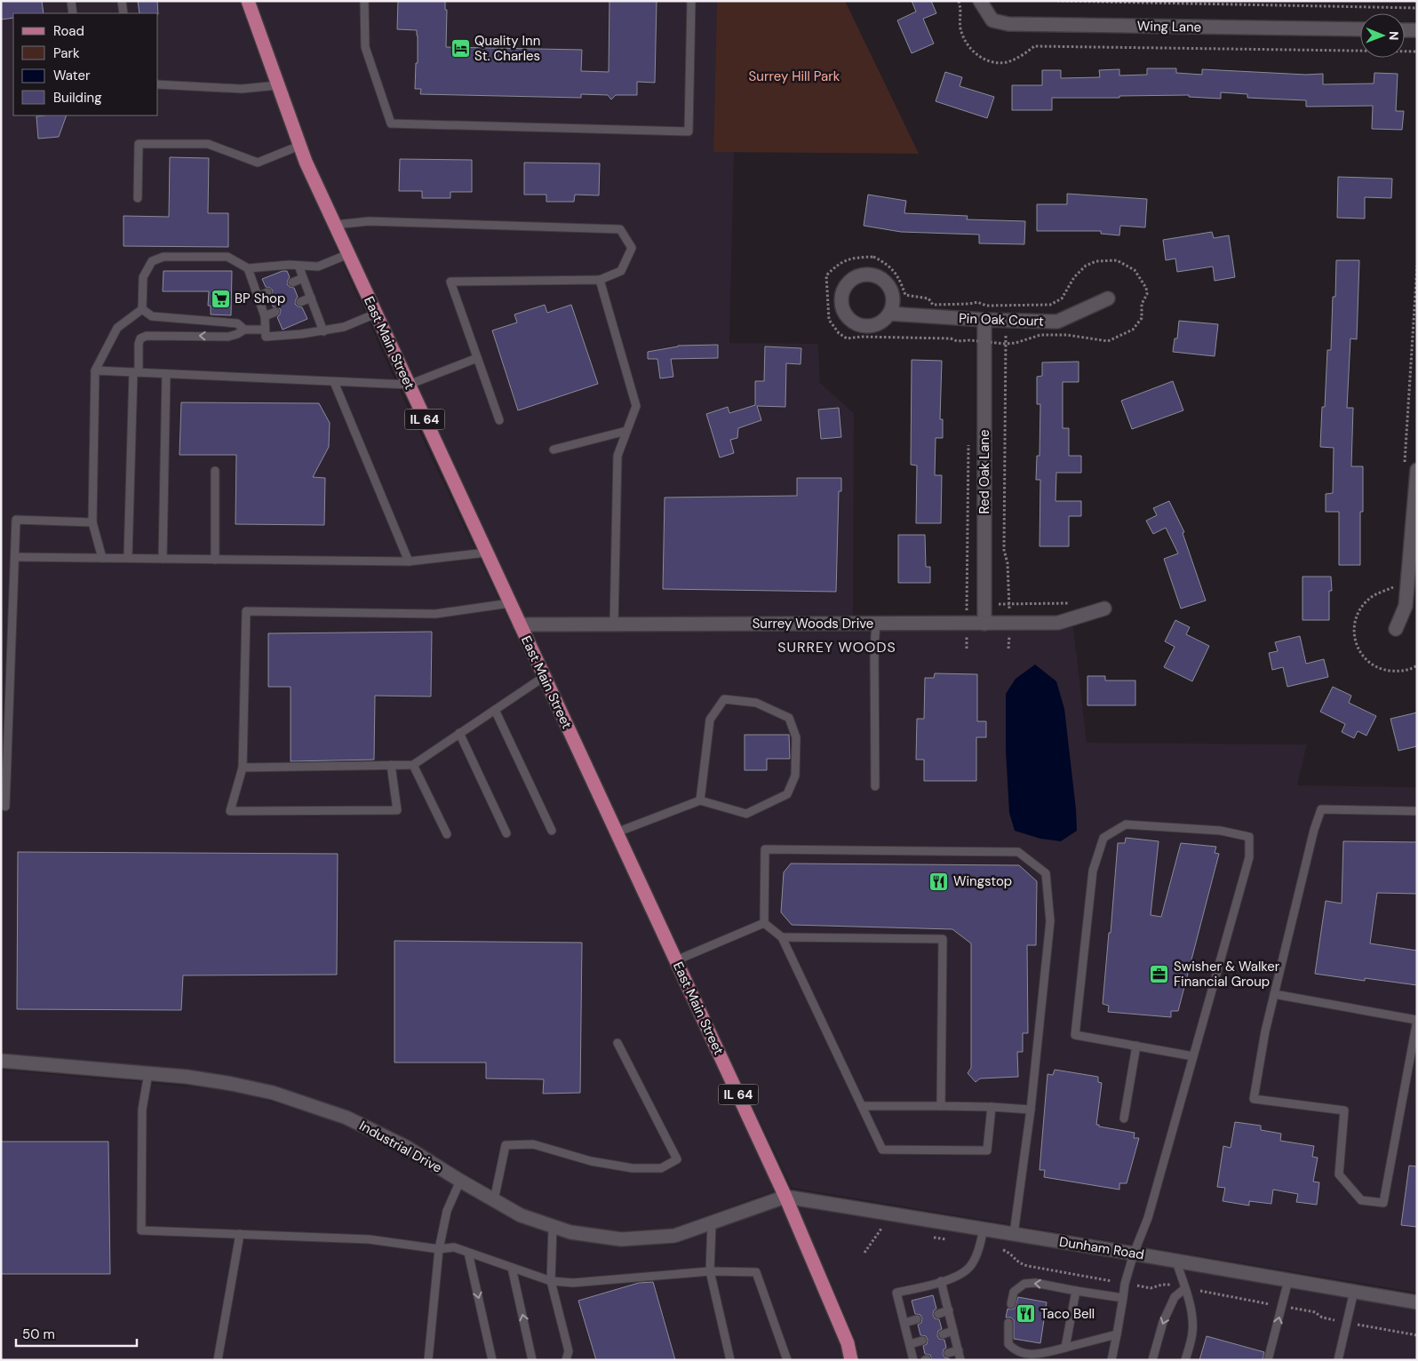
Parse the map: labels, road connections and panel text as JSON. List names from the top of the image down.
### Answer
{
  "streets": {
    "main road": ["East Main Street", "IL 64"],
    "street": [
      "Wing Lane",
      "Pin Oak Court",
      "Red Oak Lane",
      "Surrey Woods Drive",
      "Industrial Drive",
      "Dunham Road"
    ]
  },
  "crossings": [
    ["Pin Oak Court", "Red Oak Lane"],
    ["East Main Street", "Surrey Woods Drive"],
    ["East Main Street", "Industrial Drive"],
    ["East Main Street", "Dunham Road"],
    ["Red Oak Lane", "Surrey Woods Drive"],
    ["Industrial Drive", "Dunham Road"]
  ],
  "districts": ["SURREY WOODS"],
  "parks": ["Surrey Hill Park"],
  "places": {
    "hotel": ["Quality Inn St. Charles"],
    "supermarket": ["BP Shop"],
    "restaurant": ["Wingstop", "Taco Bell"],
    "office": ["Swisher & Walker Financial Group"]
  },
  "legend": [
    "Road",
    "Park",
    "Water",
    "Building"
  ],
  "scale_bar": "50 m",
  "north": "right"
}
